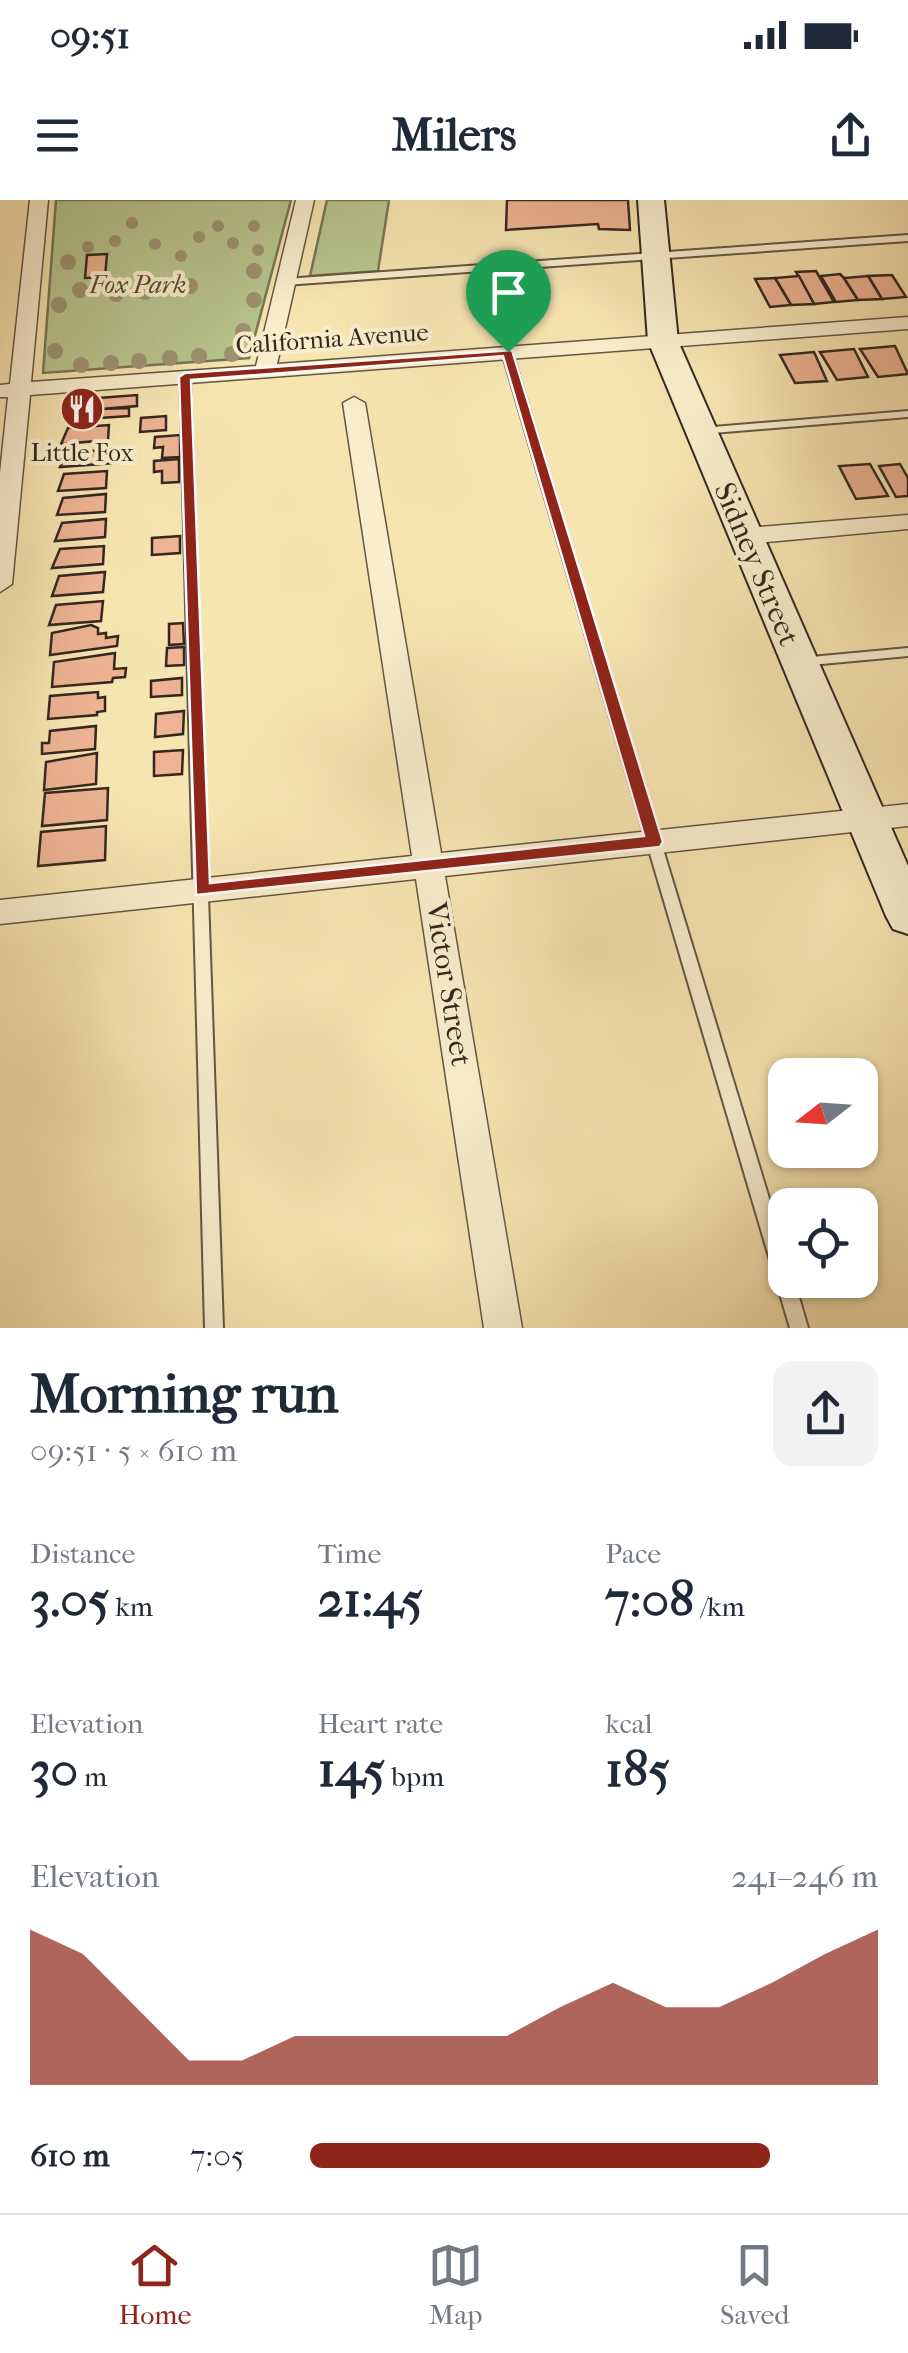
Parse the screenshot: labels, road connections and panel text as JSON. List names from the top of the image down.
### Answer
{
  "streets": {
    "street": ["California Avenue", "Sidney Street", "Victor Street"]
  },
  "crossings": [
    ["California Avenue", "Sidney Street"]
  ],
  "parks": ["Fox Park"],
  "places": {
    "restaurant": ["Little Fox"]
  },
  "north": "left",
  "page": {
    "status": "09:51",
    "header": "Milers",
    "heading": ["Morning run", "09:51 · 5 × 610 m"],
    "stats": [
      ["Distance", "3.05 km"],
      ["Time", "21:45"],
      ["Pace", "7:08 /km"],
      ["Elevation", "30 m"],
      ["Heart rate", "145 bpm"],
      ["kcal", "185"]
    ],
    "chart": ["Elevation", "241–246 m"],
    "list": [
      {
        "name": "610 m",
        "note": "7:05"
      }
    ],
    "tabs": ["Home", "Map", "Saved"]
  }
}
